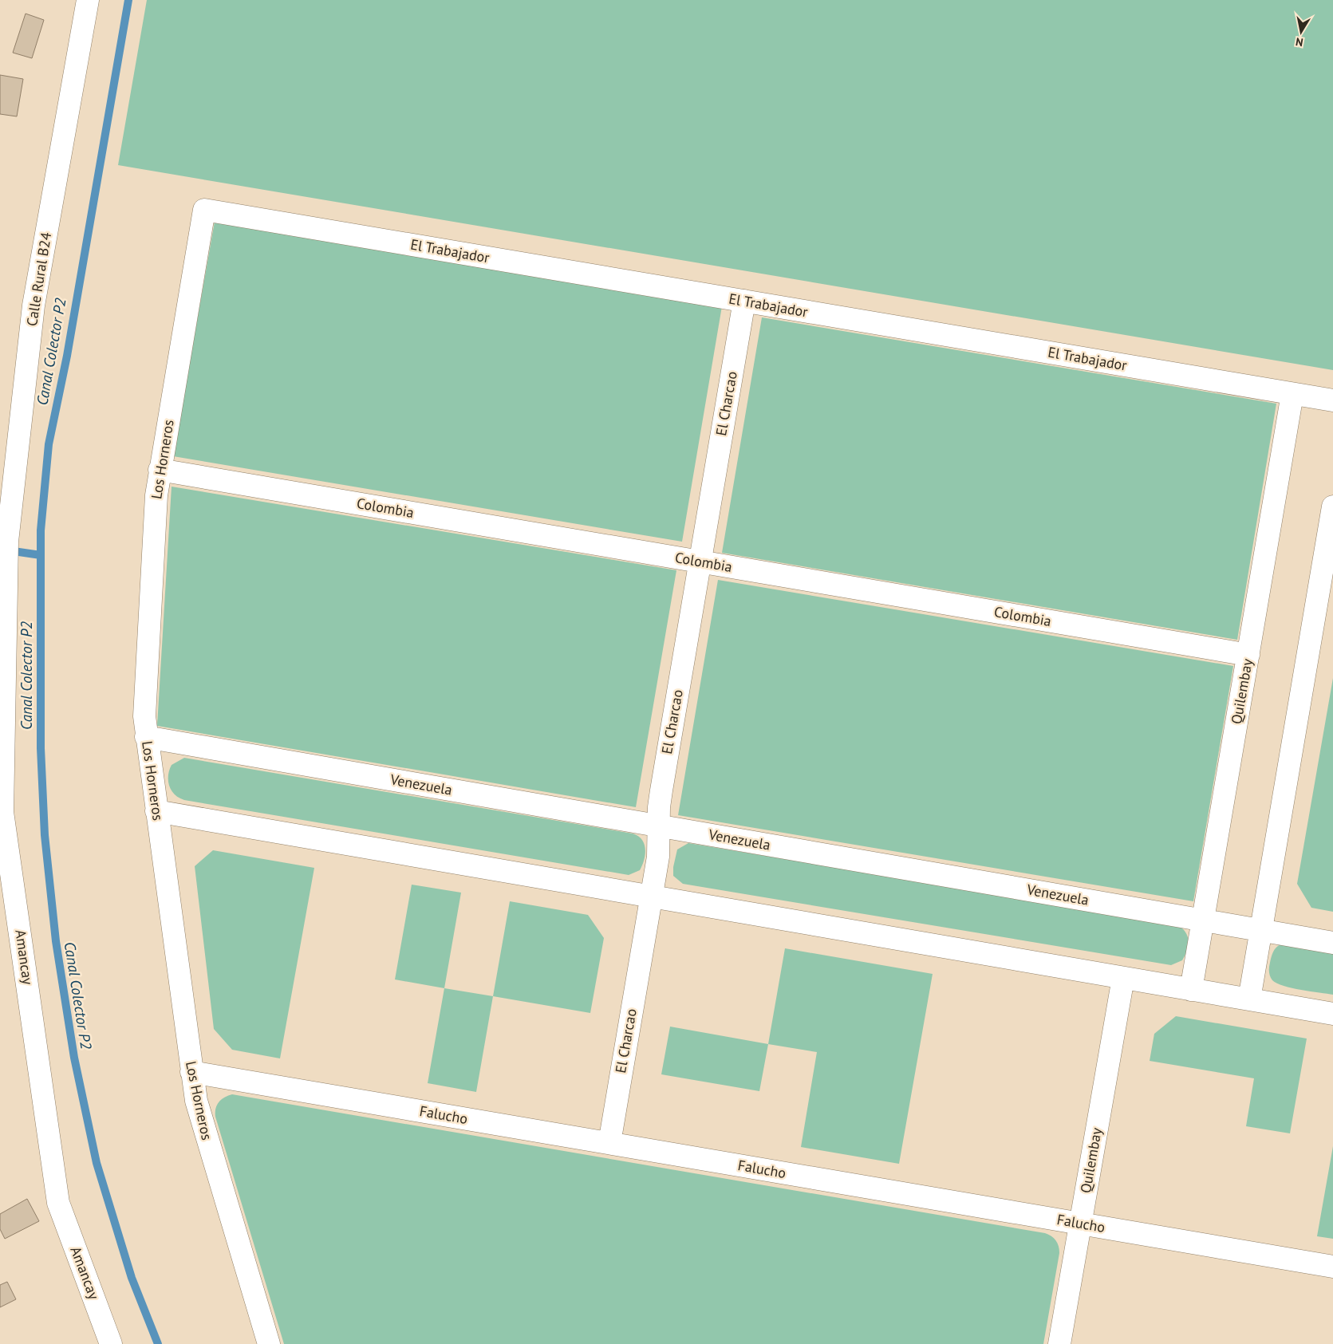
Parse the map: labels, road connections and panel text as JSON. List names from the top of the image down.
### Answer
{
  "streets": {
    "street": [
      "El Trabajador",
      "Calle Rural B24",
      "El Charcao",
      "Los Horneros",
      "Colombia",
      "Quilembay",
      "Venezuela",
      "Amancay",
      "Falucho"
    ]
  },
  "crossings": [
    ["El Trabajador", "El Charcao"],
    ["El Trabajador", "Los Horneros"],
    ["El Trabajador", "Quilembay"],
    ["Calle Rural B24", "Amancay"],
    ["El Charcao", "Colombia"],
    ["El Charcao", "Venezuela"],
    ["El Charcao", "Falucho"],
    ["Los Horneros", "Colombia"],
    ["Los Horneros", "Venezuela"],
    ["Los Horneros", "Falucho"],
    ["Colombia", "Quilembay"],
    ["Quilembay", "Venezuela"],
    ["Quilembay", "Falucho"]
  ],
  "water": ["Canal Colector P2"],
  "north": "bottom"
}
